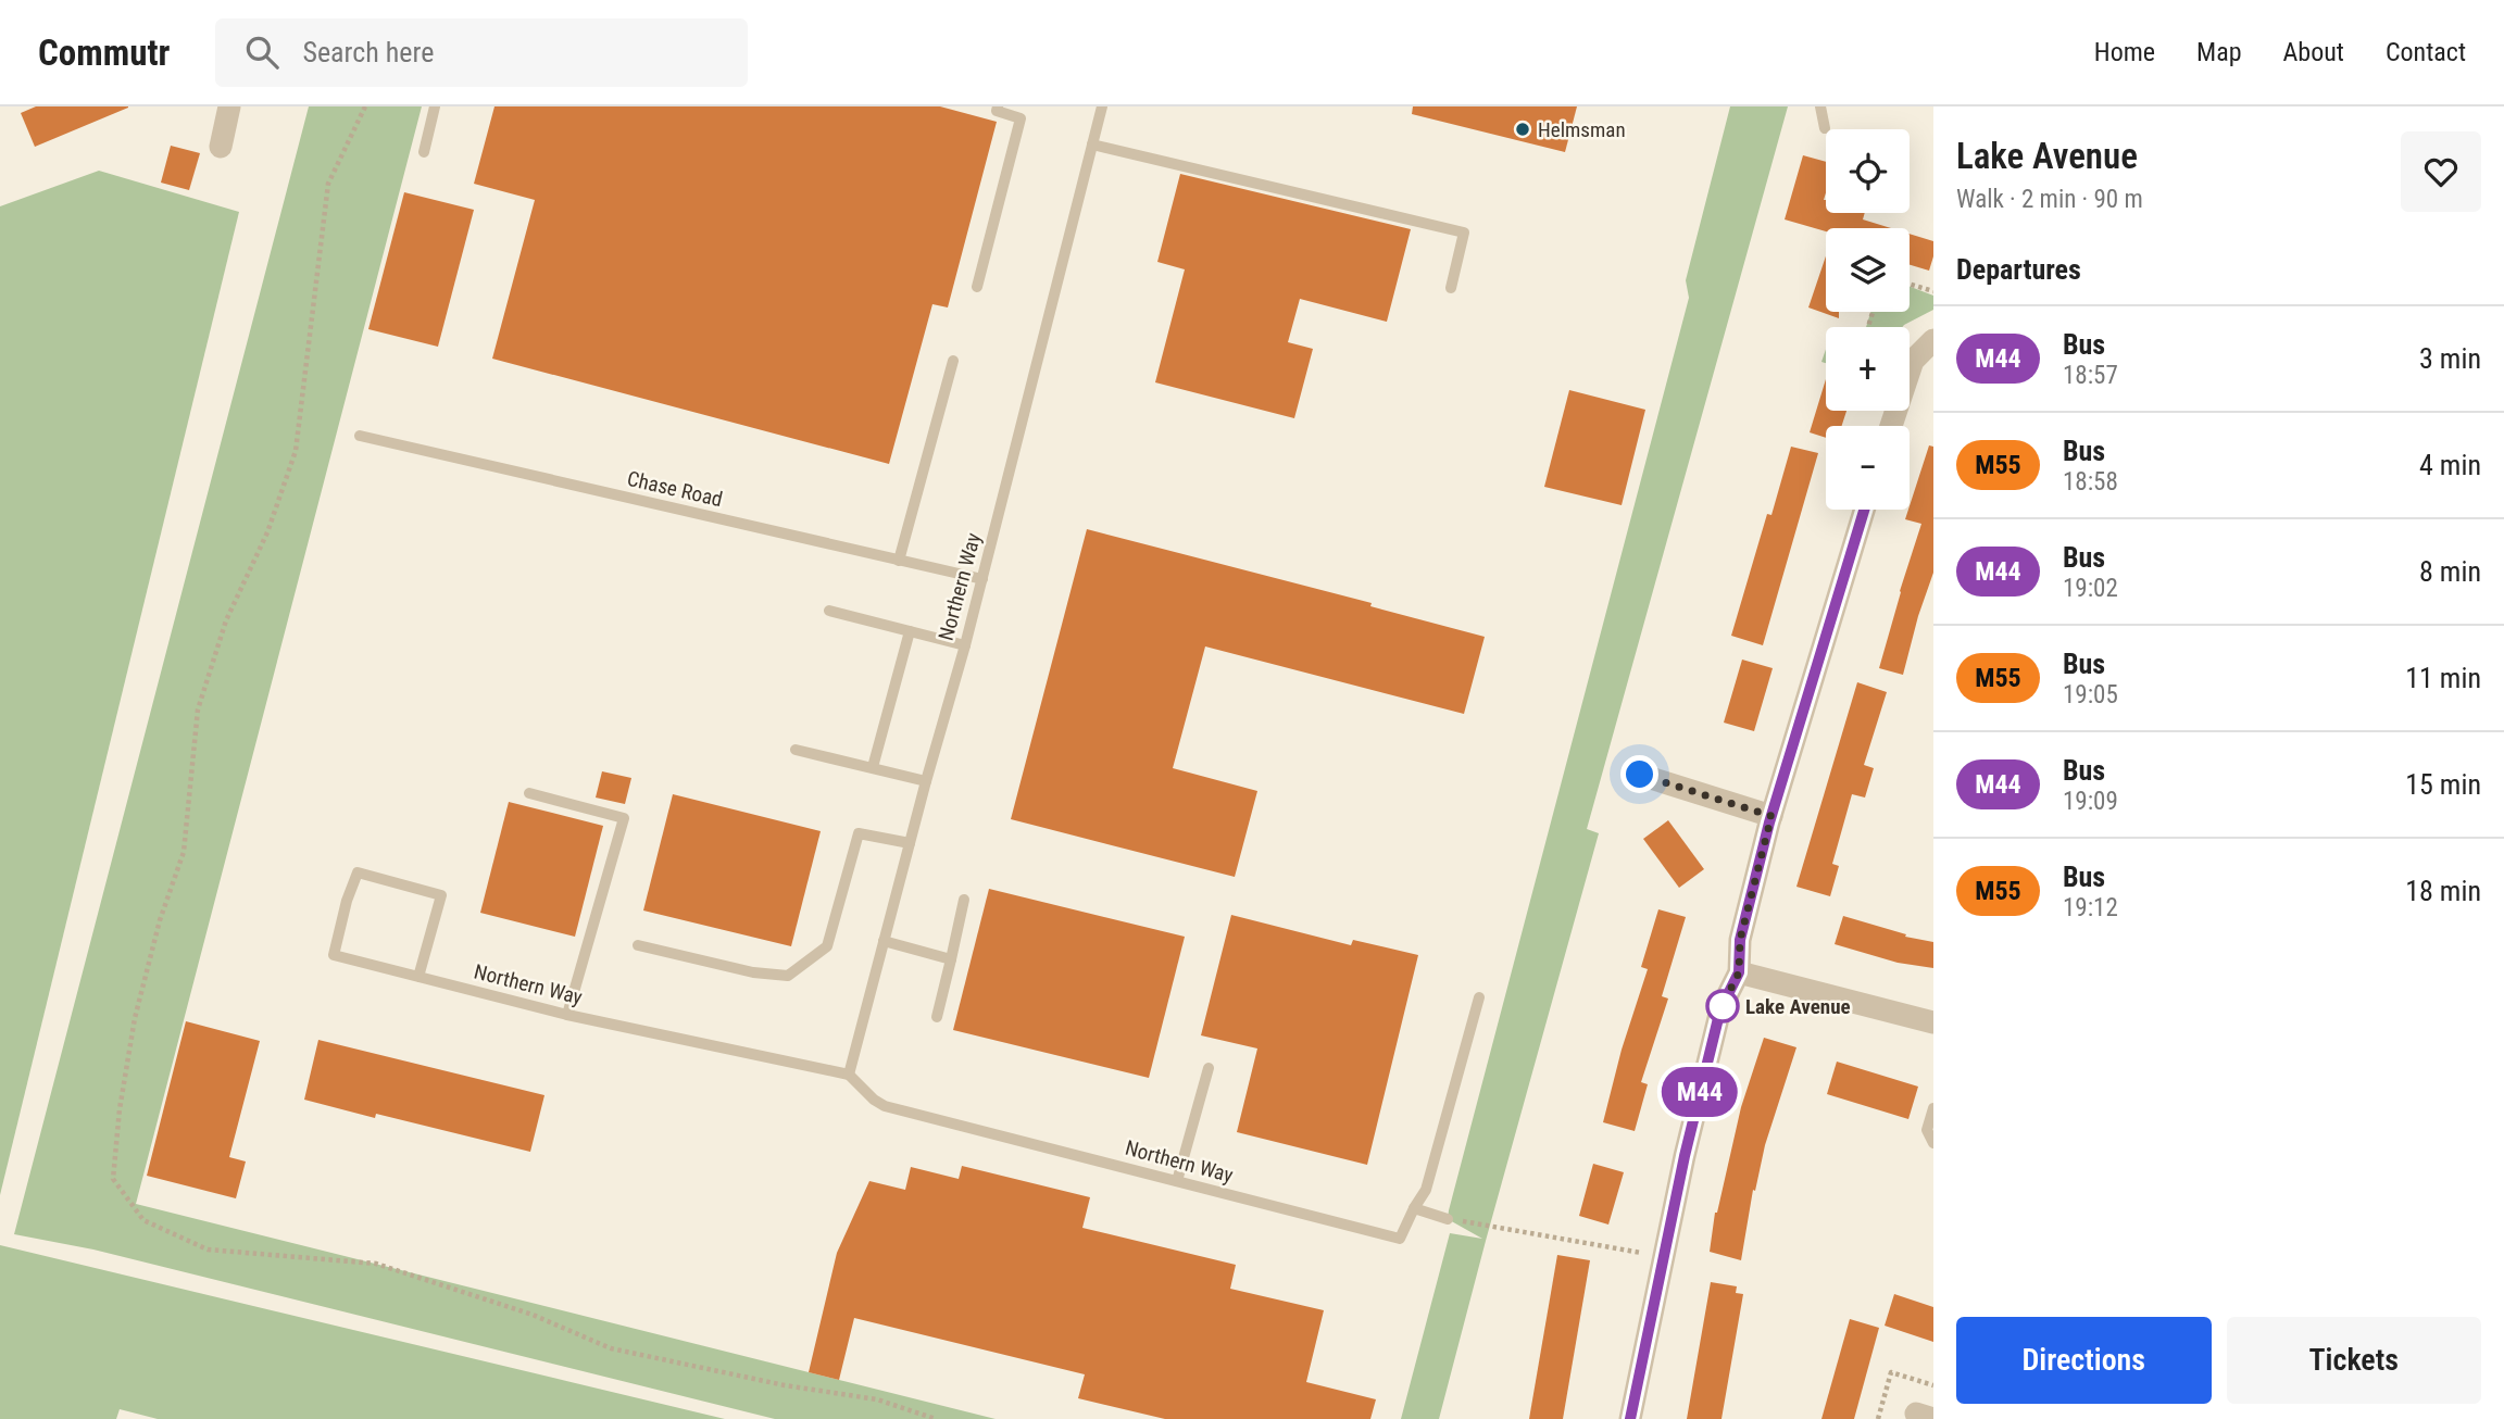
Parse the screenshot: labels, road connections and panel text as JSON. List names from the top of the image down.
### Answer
{
  "streets": {
    "lane": ["Chase Road", "Northern Way"]
  },
  "crossings": [
    ["Chase Road", "Northern Way"]
  ],
  "places": ["Helmsman", "Lake Avenue"],
  "lines": ["bus line M44"],
  "page": {
    "header": "Commutr",
    "search": "Search here",
    "nav": [
      "Home",
      "Map",
      "About",
      "Contact"
    ],
    "on_map": "M44",
    "heading": [
      ["Lake Avenue", "Walk · 2 min · 90 m"],
      "Departures"
    ],
    "map_buttons": ["+", "−"],
    "list": [
      {
        "mark": "M44",
        "name": "Bus",
        "note": "18:57",
        "value": "3 min"
      },
      {
        "mark": "M55",
        "name": "Bus",
        "note": "18:58",
        "value": "4 min"
      },
      {
        "mark": "M44",
        "name": "Bus",
        "note": "19:02",
        "value": "8 min"
      },
      {
        "mark": "M55",
        "name": "Bus",
        "note": "19:05",
        "value": "11 min"
      },
      {
        "mark": "M44",
        "name": "Bus",
        "note": "19:09",
        "value": "15 min"
      },
      {
        "mark": "M55",
        "name": "Bus",
        "note": "19:12",
        "value": "18 min"
      }
    ],
    "buttons": ["Directions", "Tickets"]
  }
}
